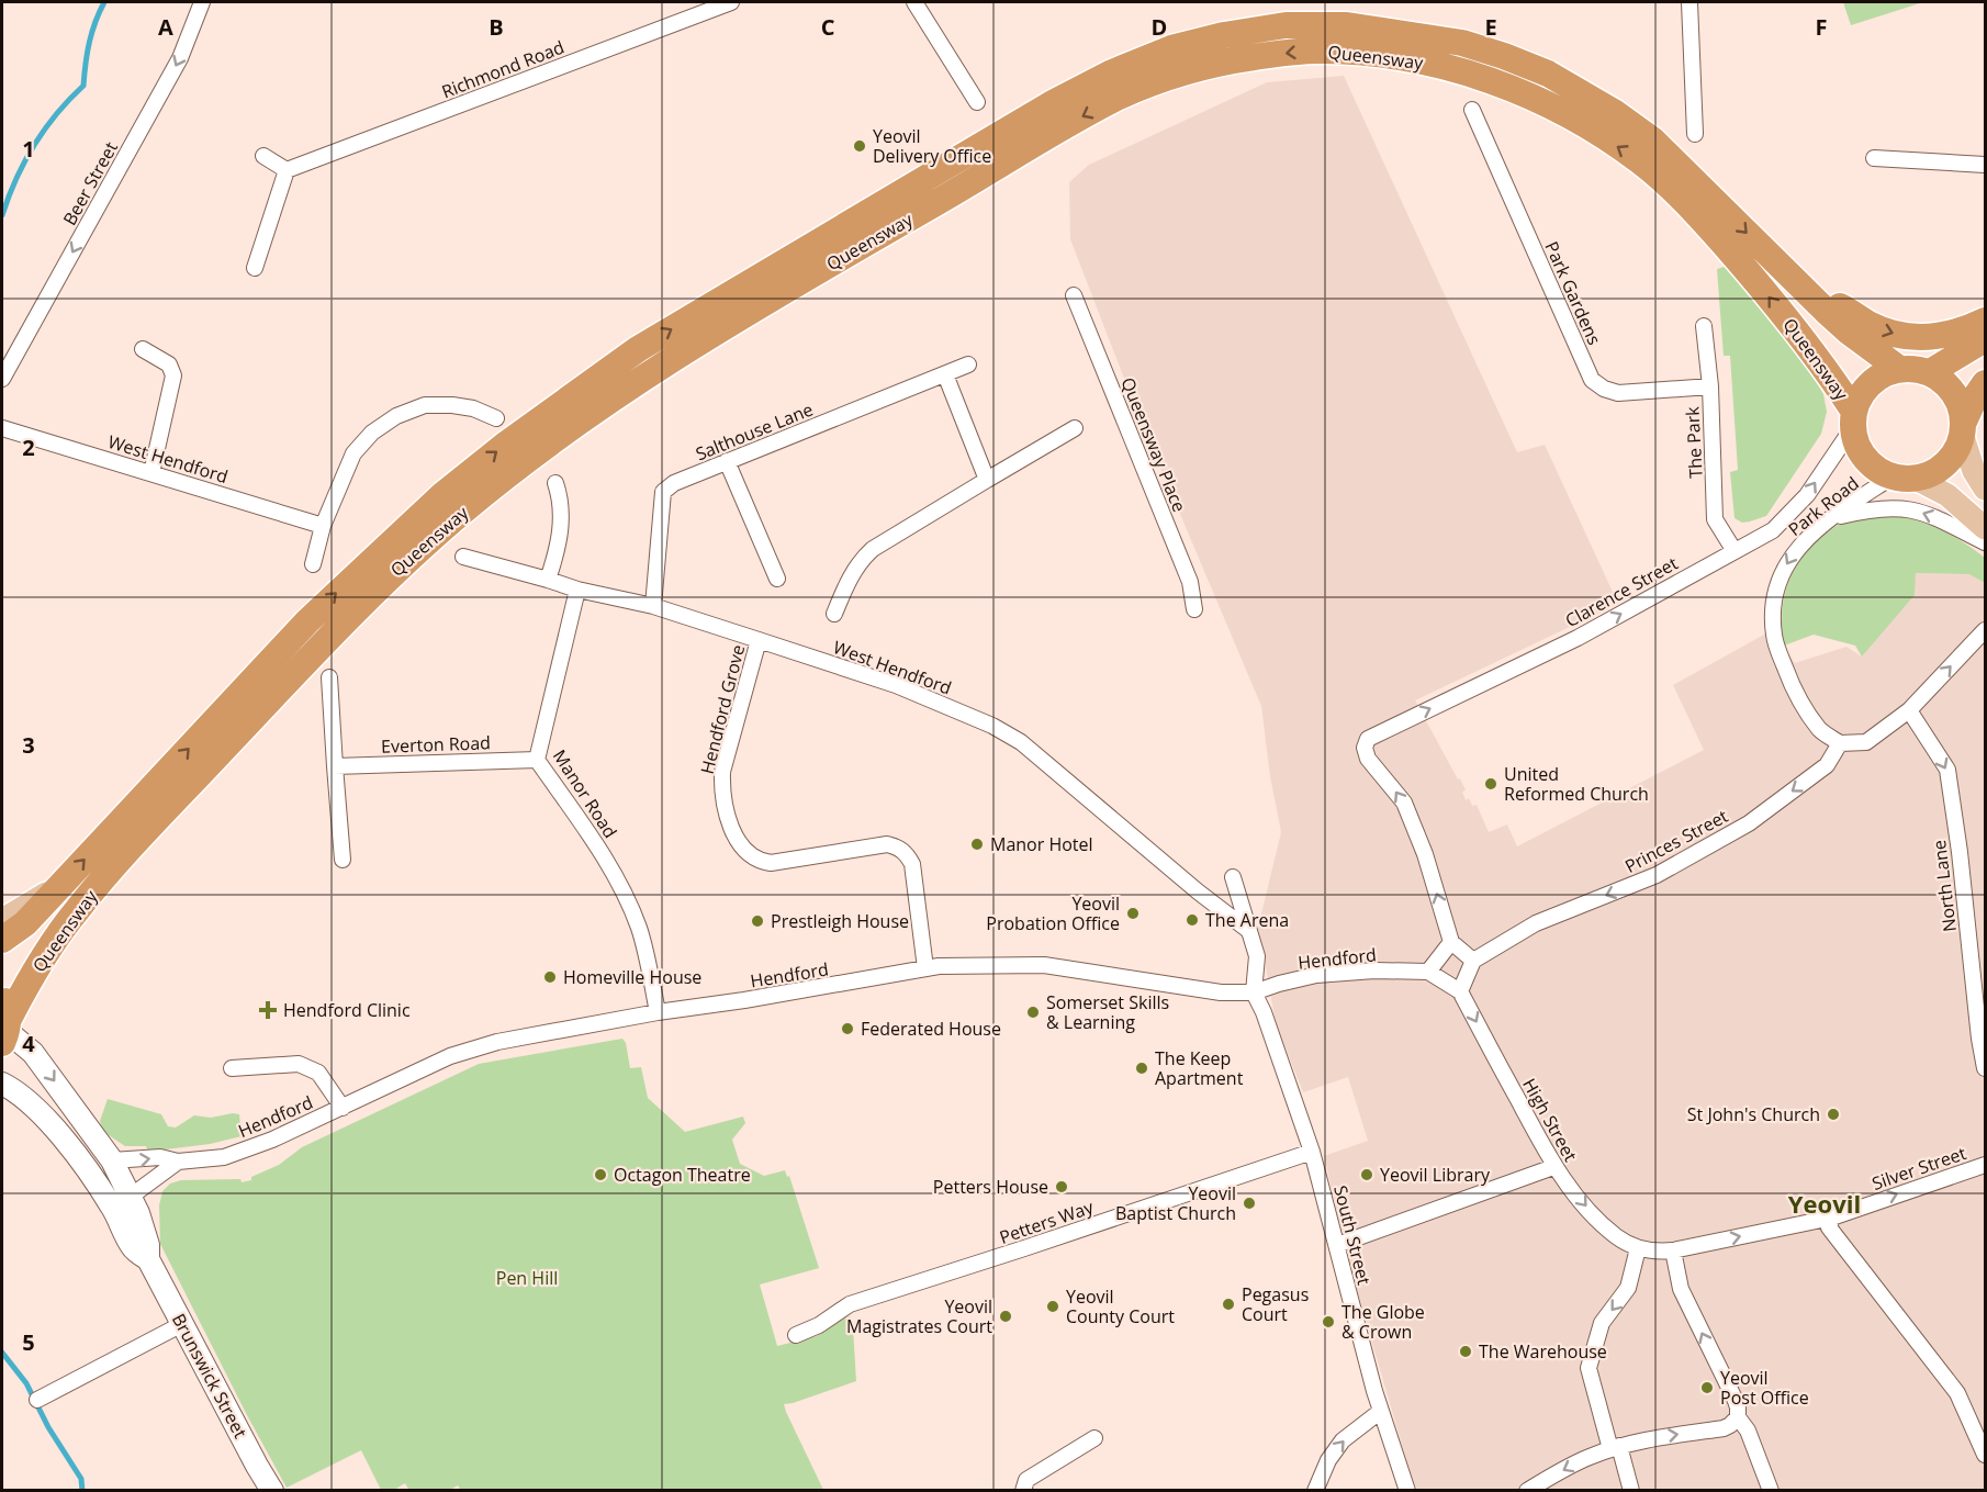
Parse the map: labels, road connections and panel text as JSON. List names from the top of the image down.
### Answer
{
  "streets": {
    "highway": ["Queensway"],
    "street": [
      "Richmond Road",
      "Beer Street",
      "Park Gardens",
      "Salthouse Lane",
      "The Park",
      "Queensway Place",
      "West Hendford",
      "Park Road",
      "Clarence Street",
      "Hendford Grove",
      "Everton Road",
      "Manor Road",
      "Princes Street",
      "North Lane",
      "Hendford",
      "High Street",
      "Silver Street",
      "Petters Way",
      "South Street",
      "Brunswick Street"
    ]
  },
  "crossings": [
    ["Queensway", "Park Road"],
    ["Queensway", "Clarence Street"],
    ["Queensway", "Brunswick Street"],
    ["Park Gardens", "The Park"],
    ["Salthouse Lane", "West Hendford"],
    ["The Park", "Clarence Street"],
    ["West Hendford", "Hendford Grove"],
    ["West Hendford", "Manor Road"],
    ["Park Road", "Clarence Street"],
    ["Park Road", "Princes Street"],
    ["Hendford Grove", "Hendford"],
    ["Everton Road", "Manor Road"],
    ["Manor Road", "Hendford"],
    ["Hendford", "South Street"],
    ["Hendford", "Brunswick Street"],
    ["High Street", "Silver Street"],
    ["Petters Way", "South Street"]
  ],
  "one_way": [
    "Beer Street",
    "Park Road",
    "Clarence Street",
    "Princes Street",
    "North Lane",
    "High Street",
    "Silver Street"
  ],
  "districts": ["Yeovil"],
  "parks": ["Pen Hill"],
  "places": {
    "other": [
      "Yeovil Delivery Office",
      "United Reformed Church",
      "Manor Hotel",
      "Yeovil Probation Office",
      "The Arena",
      "Prestleigh House",
      "Homeville House",
      "Somerset Skills & Learning",
      "Federated House",
      "The Keep Apartment",
      "St John's Church",
      "Octagon Theatre",
      "Yeovil Library",
      "Petters House",
      "Yeovil Baptist Church",
      "Pegasus Court",
      "Yeovil County Court",
      "Yeovil Magistrates Court",
      "The Globe & Crown",
      "The Warehouse",
      "Yeovil Post Office"
    ],
    "health": ["Hendford Clinic"]
  },
  "grid": {
    "columns": [
      "A",
      "B",
      "C",
      "D",
      "E",
      "F"
    ],
    "rows": [
      "1",
      "2",
      "3",
      "4",
      "5"
    ]
  }
}
